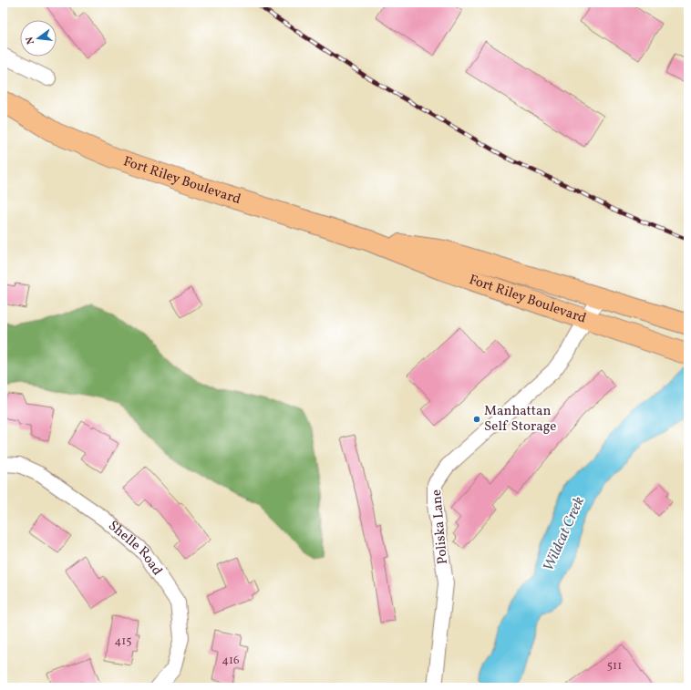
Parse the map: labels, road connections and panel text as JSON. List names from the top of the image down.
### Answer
{
  "streets": {
    "highway": ["Fort Riley Boulevard"],
    "street": ["Poliska Lane", "Shelle Road"]
  },
  "crossings": [
    ["Fort Riley Boulevard", "Poliska Lane"]
  ],
  "water": ["Wildcat Creek"],
  "places": ["Manhattan Self Storage"],
  "house_numbers": ["415", "416", "511"],
  "north": "left"
}
